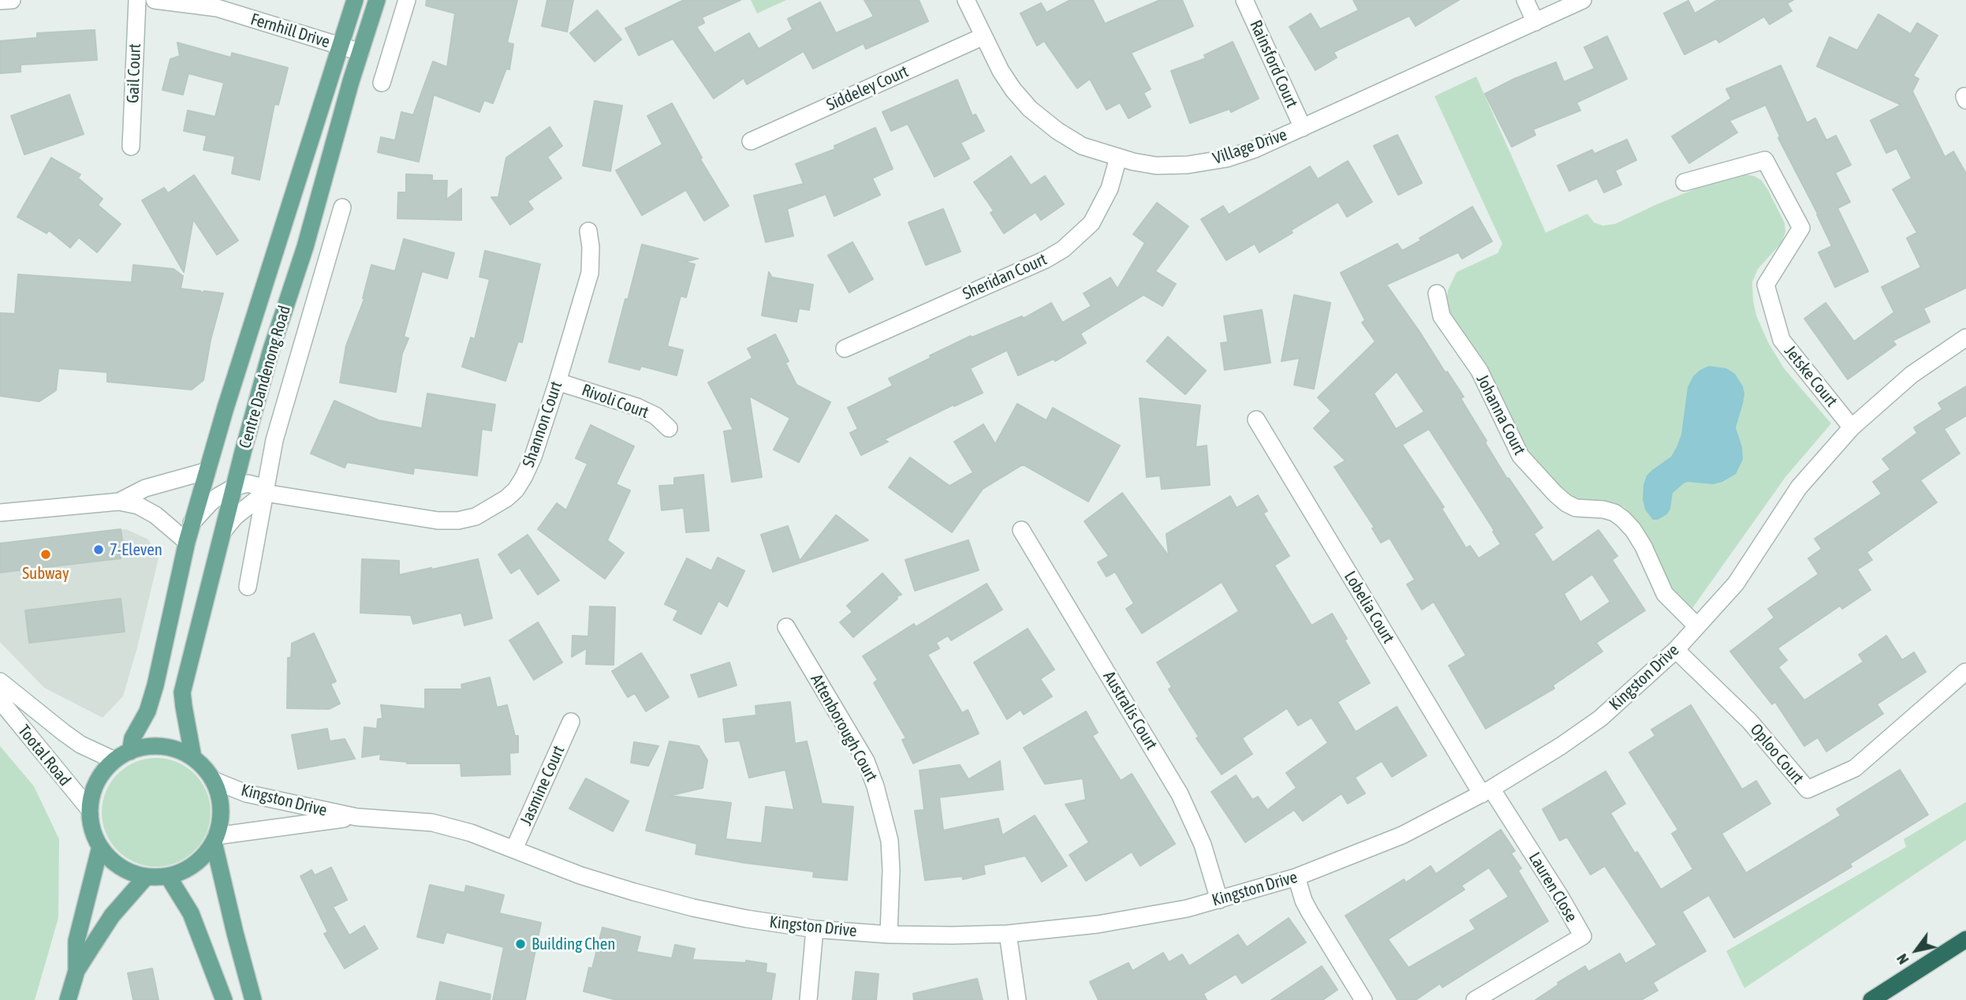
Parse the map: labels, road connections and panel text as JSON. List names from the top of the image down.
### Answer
{
  "streets": {
    "main road": ["Centre Dandenong Road"],
    "street": [
      "Fernhill Drive",
      "Rainsford Court",
      "Gail Court",
      "Siddeley Court",
      "Village Drive",
      "Sheridan Court",
      "Jetske Court",
      "Rivoli Court",
      "Johanna Court",
      "Shannon Court",
      "Lobelia Court",
      "Kingston Drive",
      "Australis Court",
      "Attenborough Court",
      "Oploo Court",
      "Tootal Road",
      "Jasmine Court",
      "Lauren Close"
    ]
  },
  "crossings": [
    ["Fernhill Drive", "Centre Dandenong Road"],
    ["Rainsford Court", "Village Drive"],
    ["Siddeley Court", "Village Drive"],
    ["Village Drive", "Sheridan Court"],
    ["Jetske Court", "Kingston Drive"],
    ["Centre Dandenong Road", "Shannon Court"],
    ["Centre Dandenong Road", "Kingston Drive"],
    ["Centre Dandenong Road", "Tootal Road"],
    ["Rivoli Court", "Shannon Court"],
    ["Johanna Court", "Kingston Drive"],
    ["Lobelia Court", "Kingston Drive"],
    ["Lobelia Court", "Lauren Close"],
    ["Kingston Drive", "Australis Court"],
    ["Kingston Drive", "Attenborough Court"],
    ["Kingston Drive", "Oploo Court"],
    ["Kingston Drive", "Tootal Road"],
    ["Kingston Drive", "Jasmine Court"],
    ["Kingston Drive", "Lauren Close"]
  ],
  "places": ["7-Eleven", "Subway", "Building Chen"],
  "north": "bottom left"
}
